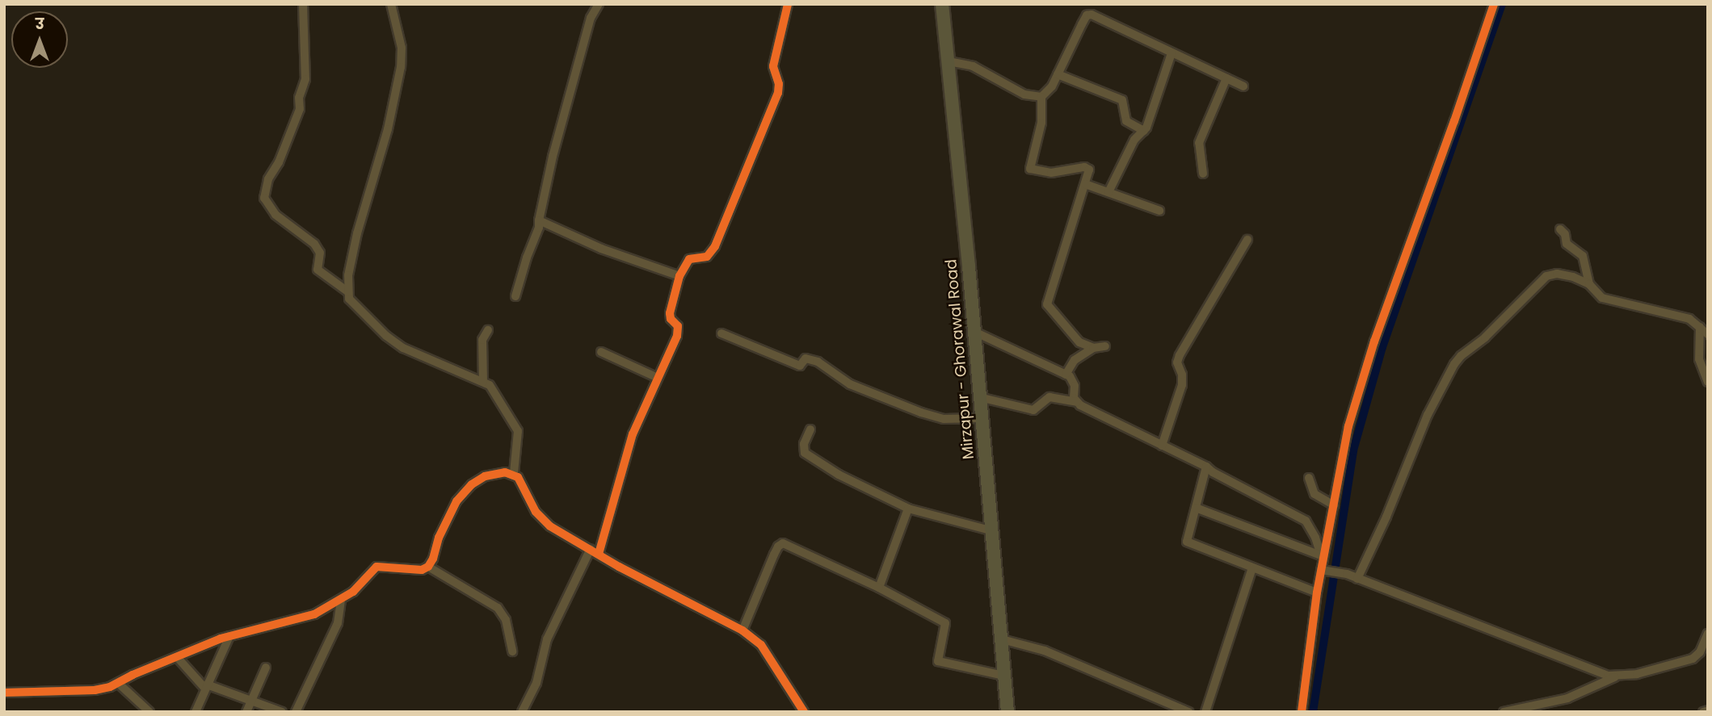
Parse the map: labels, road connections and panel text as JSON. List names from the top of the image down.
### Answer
{
  "streets": {
    "main road": ["Mirzapur - Ghorawal Road"]
  },
  "north": "top"
}
